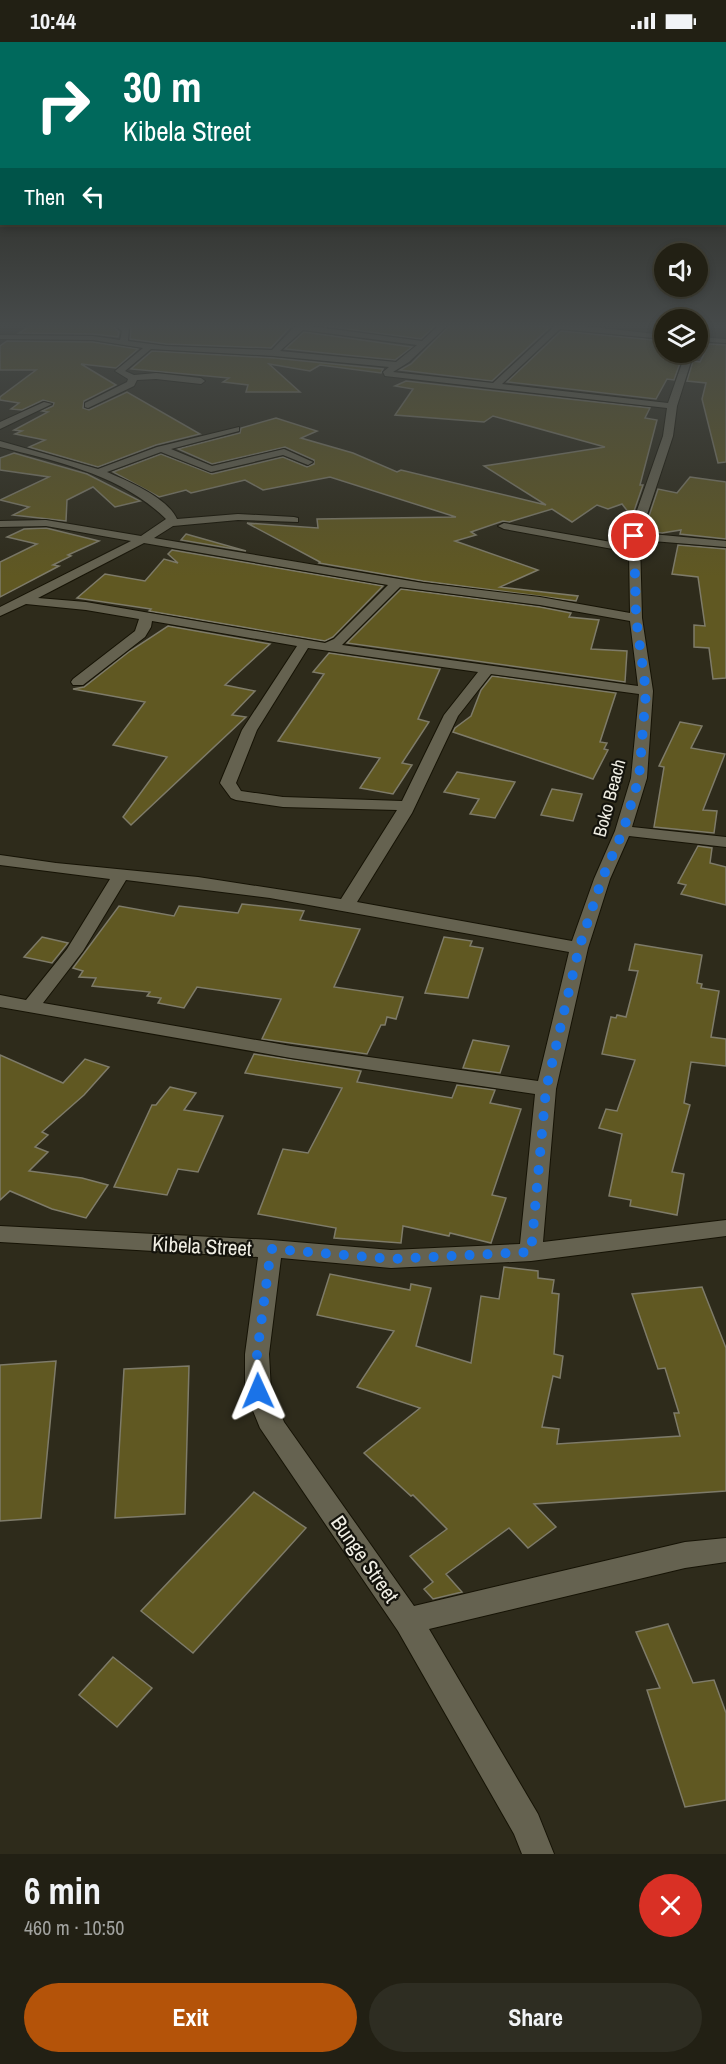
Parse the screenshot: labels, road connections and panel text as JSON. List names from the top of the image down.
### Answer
{
  "streets": {
    "street": ["Boko Beach", "Kibela Street", "Bunge Street"]
  },
  "crossings": [
    ["Boko Beach", "Kibela Street"],
    ["Kibela Street", "Bunge Street"]
  ],
  "page": {
    "status": "10:44",
    "turn": ["30 m", "Kibela Street"],
    "then": "Then",
    "heading": ["6 min", "460 m · 10:50"],
    "buttons": ["Exit", "Share"]
  }
}
